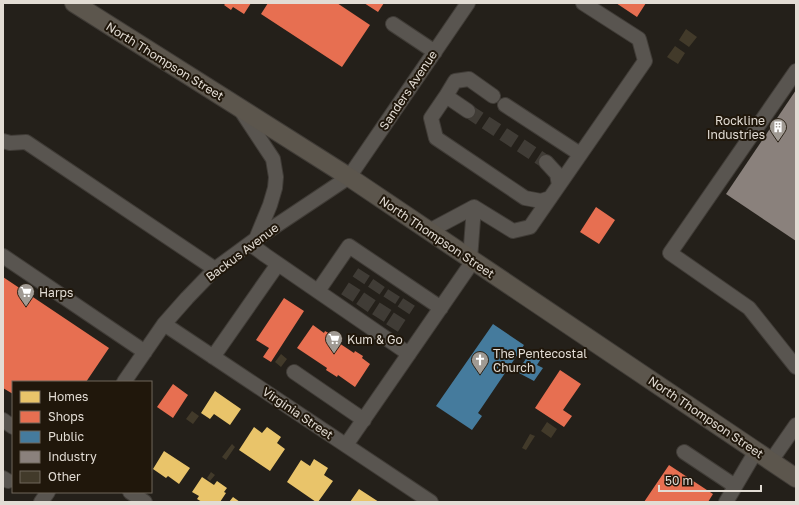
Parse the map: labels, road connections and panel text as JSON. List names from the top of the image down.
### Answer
{
  "streets": {
    "main road": ["North Thompson Street"],
    "street": ["Sanders Avenue", "Backus Avenue", "Virginia Street"]
  },
  "crossings": [
    ["North Thompson Street", "Sanders Avenue"],
    ["North Thompson Street", "Backus Avenue"],
    ["Sanders Avenue", "Backus Avenue"],
    ["Backus Avenue", "Virginia Street"]
  ],
  "places": {
    "building": ["Rockline Industries"],
    "supermarket": ["Harps", "Kum & Go"],
    "church": ["The Pentecostal Church"]
  },
  "legend": [
    "Homes",
    "Shops",
    "Public",
    "Industry",
    "Other"
  ],
  "scale_bar": "50 m"
}
